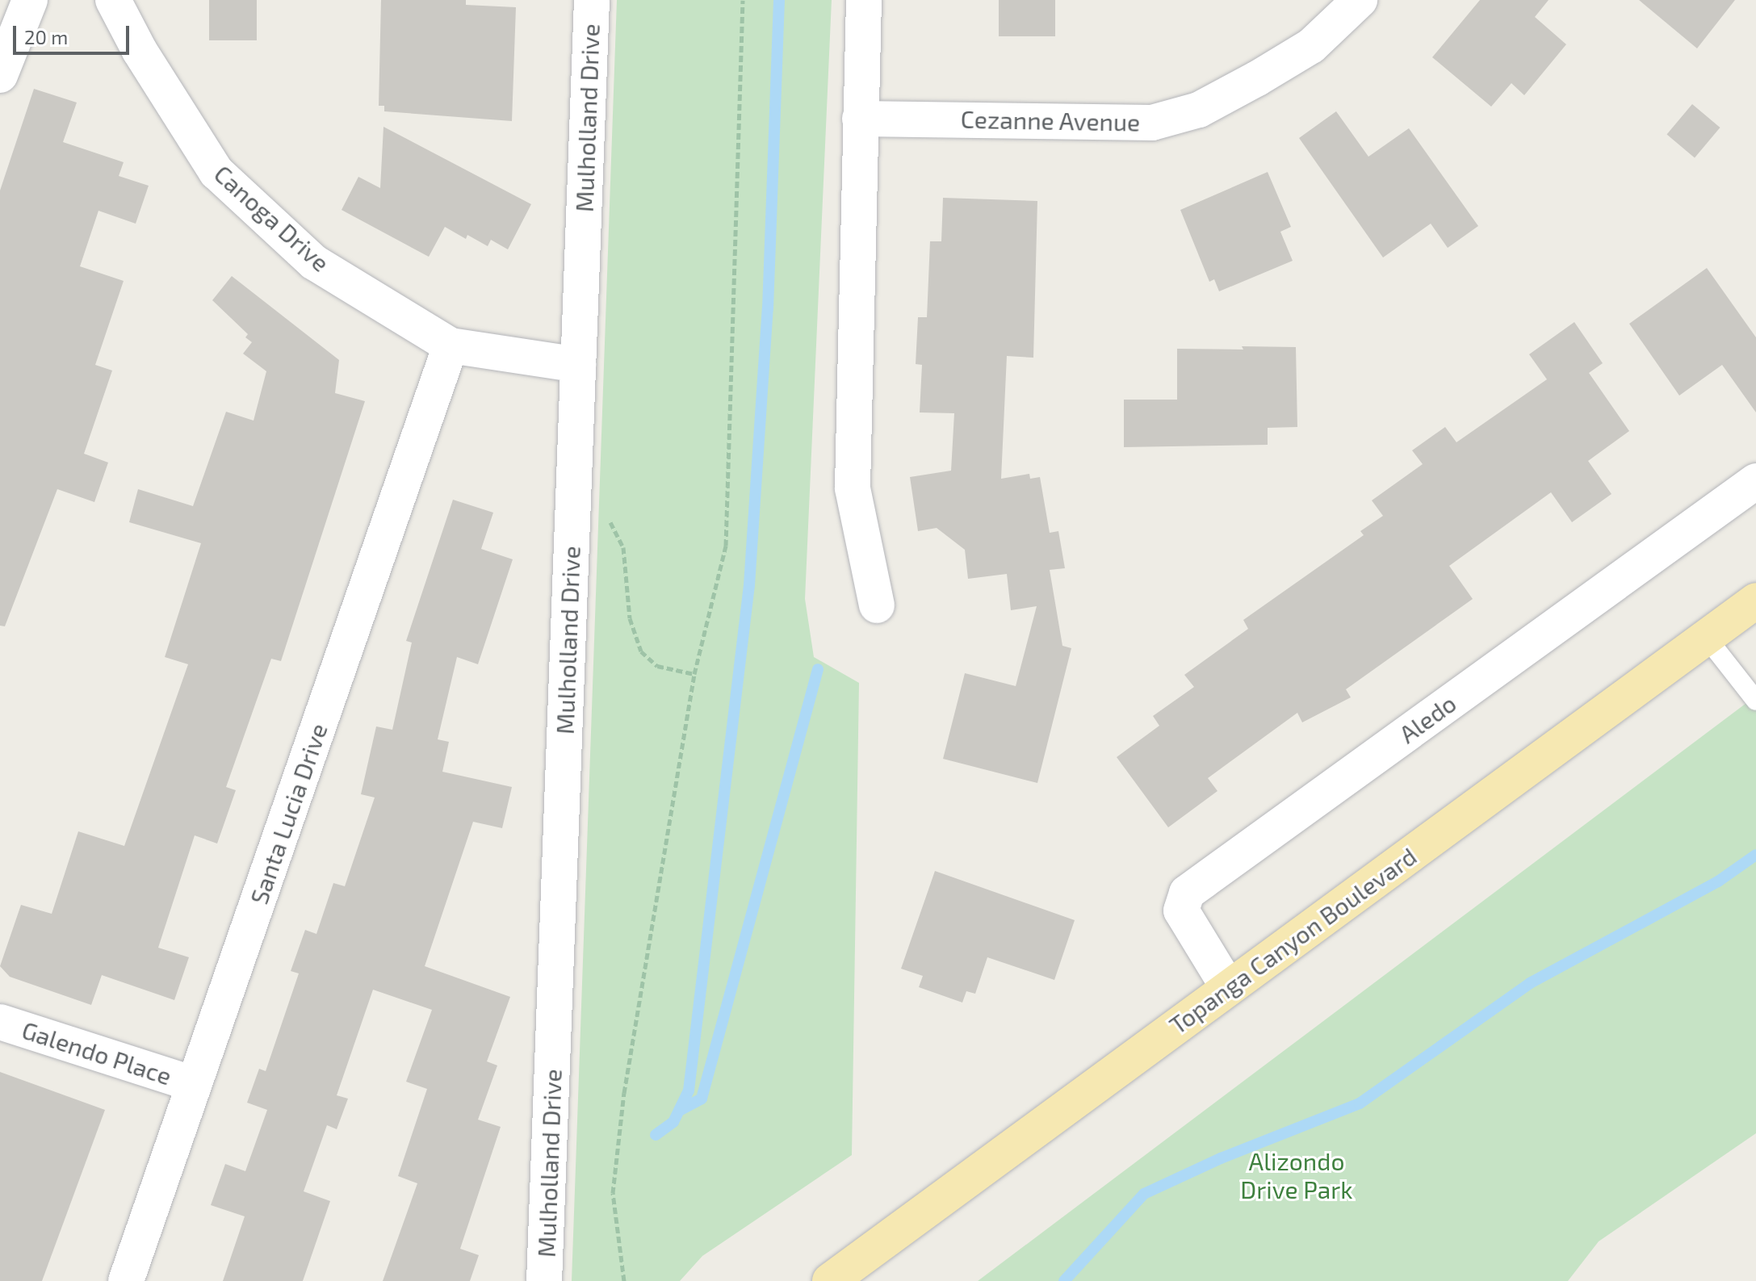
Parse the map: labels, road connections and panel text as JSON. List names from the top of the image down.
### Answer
{
  "streets": {
    "main road": ["Topanga Canyon Boulevard"],
    "street": [
      "Mulholland Drive",
      "Cezanne Avenue",
      "Canoga Drive",
      "Aledo",
      "Santa Lucia Drive",
      "Galendo Place"
    ]
  },
  "crossings": [
    ["Mulholland Drive", "Canoga Drive"],
    ["Canoga Drive", "Santa Lucia Drive"],
    ["Aledo", "Topanga Canyon Boulevard"],
    ["Santa Lucia Drive", "Galendo Place"]
  ],
  "parks": ["Alizondo Drive Park"],
  "scale_bar": "20 m"
}
